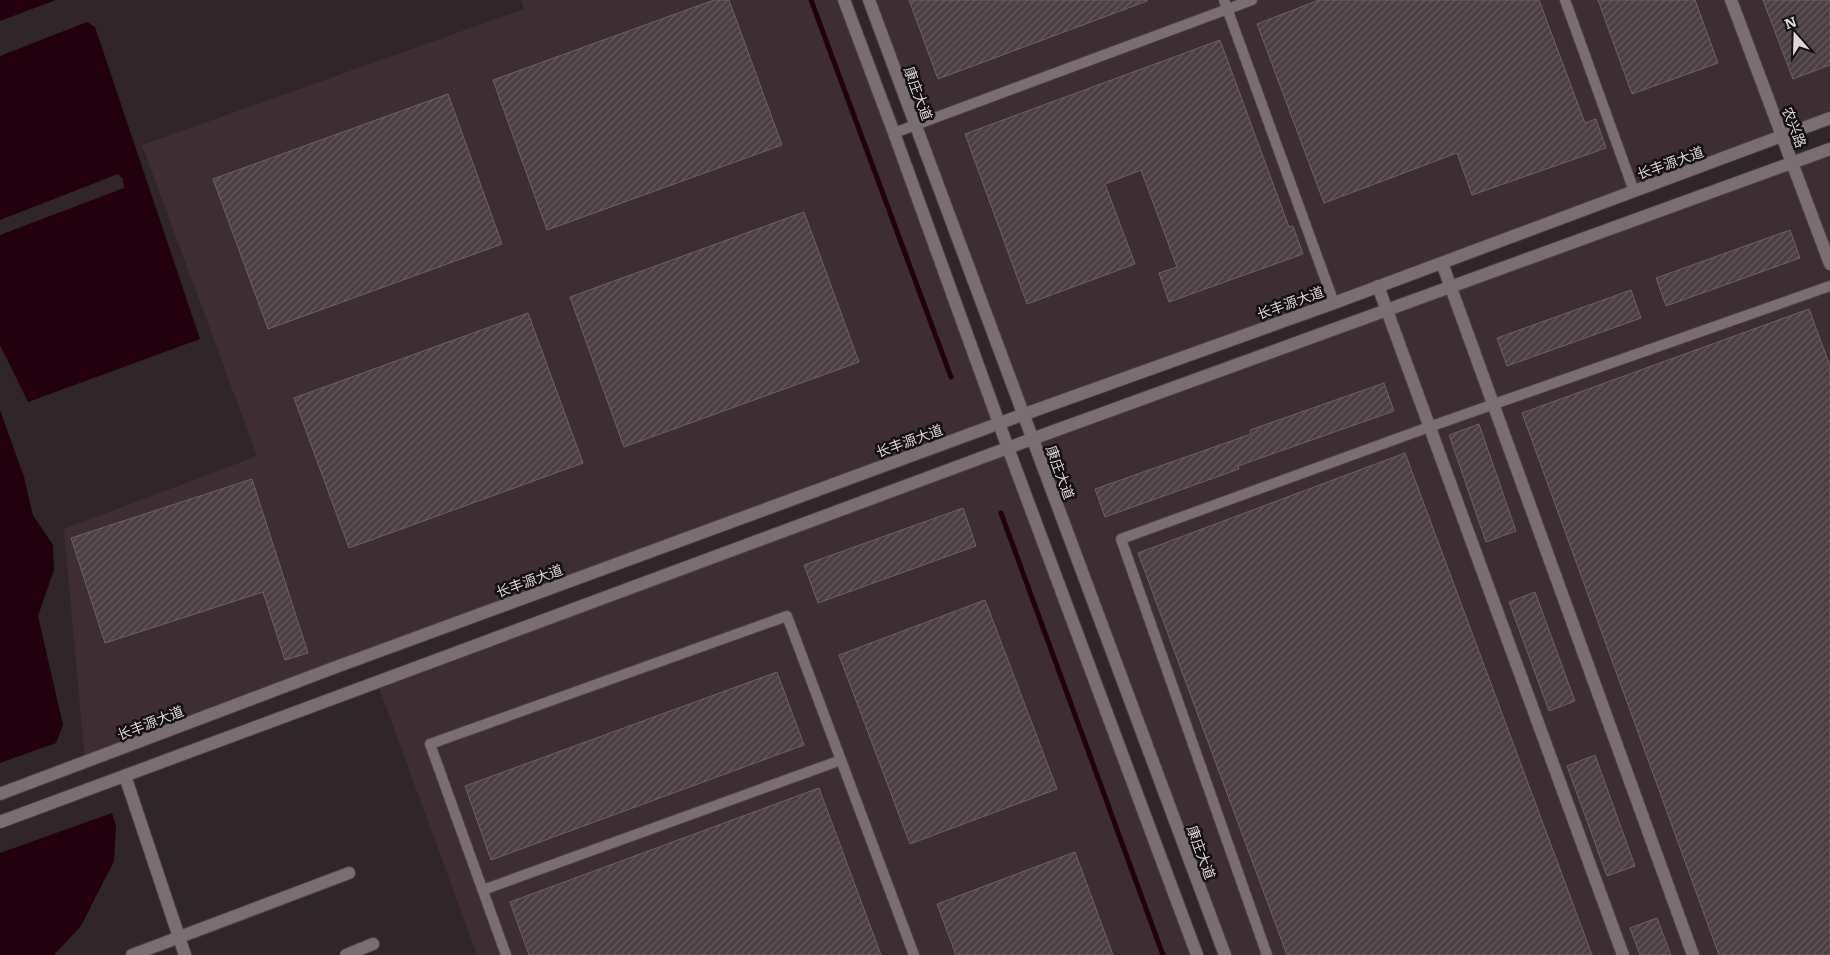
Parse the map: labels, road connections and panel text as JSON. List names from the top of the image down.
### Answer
{
  "streets": {
    "main road": ["康庄大道", "农兴路", "长丰源大道"]
  },
  "crossings": [
    ["康庄大道", "长丰源大道"],
    ["农兴路", "长丰源大道"]
  ],
  "north": "top"
}
